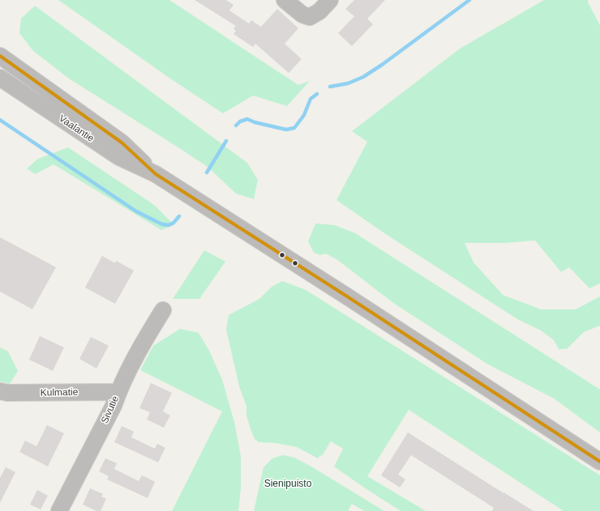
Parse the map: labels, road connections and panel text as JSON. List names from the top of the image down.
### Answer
{
  "streets": {
    "street": ["Vaalantie", "Kulmatie", "Sivutie"]
  },
  "crossings": [
    ["Kulmatie", "Sivutie"]
  ],
  "parks": ["Sienipuisto"]
}
